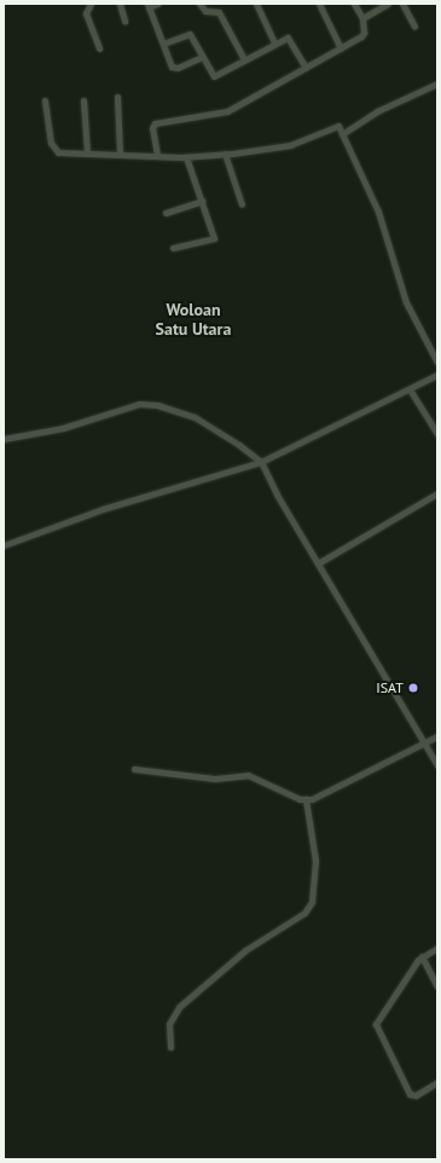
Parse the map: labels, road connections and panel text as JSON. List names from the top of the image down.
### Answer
{
  "districts": ["Woloan Satu Utara"],
  "places": ["ISAT"]
}
